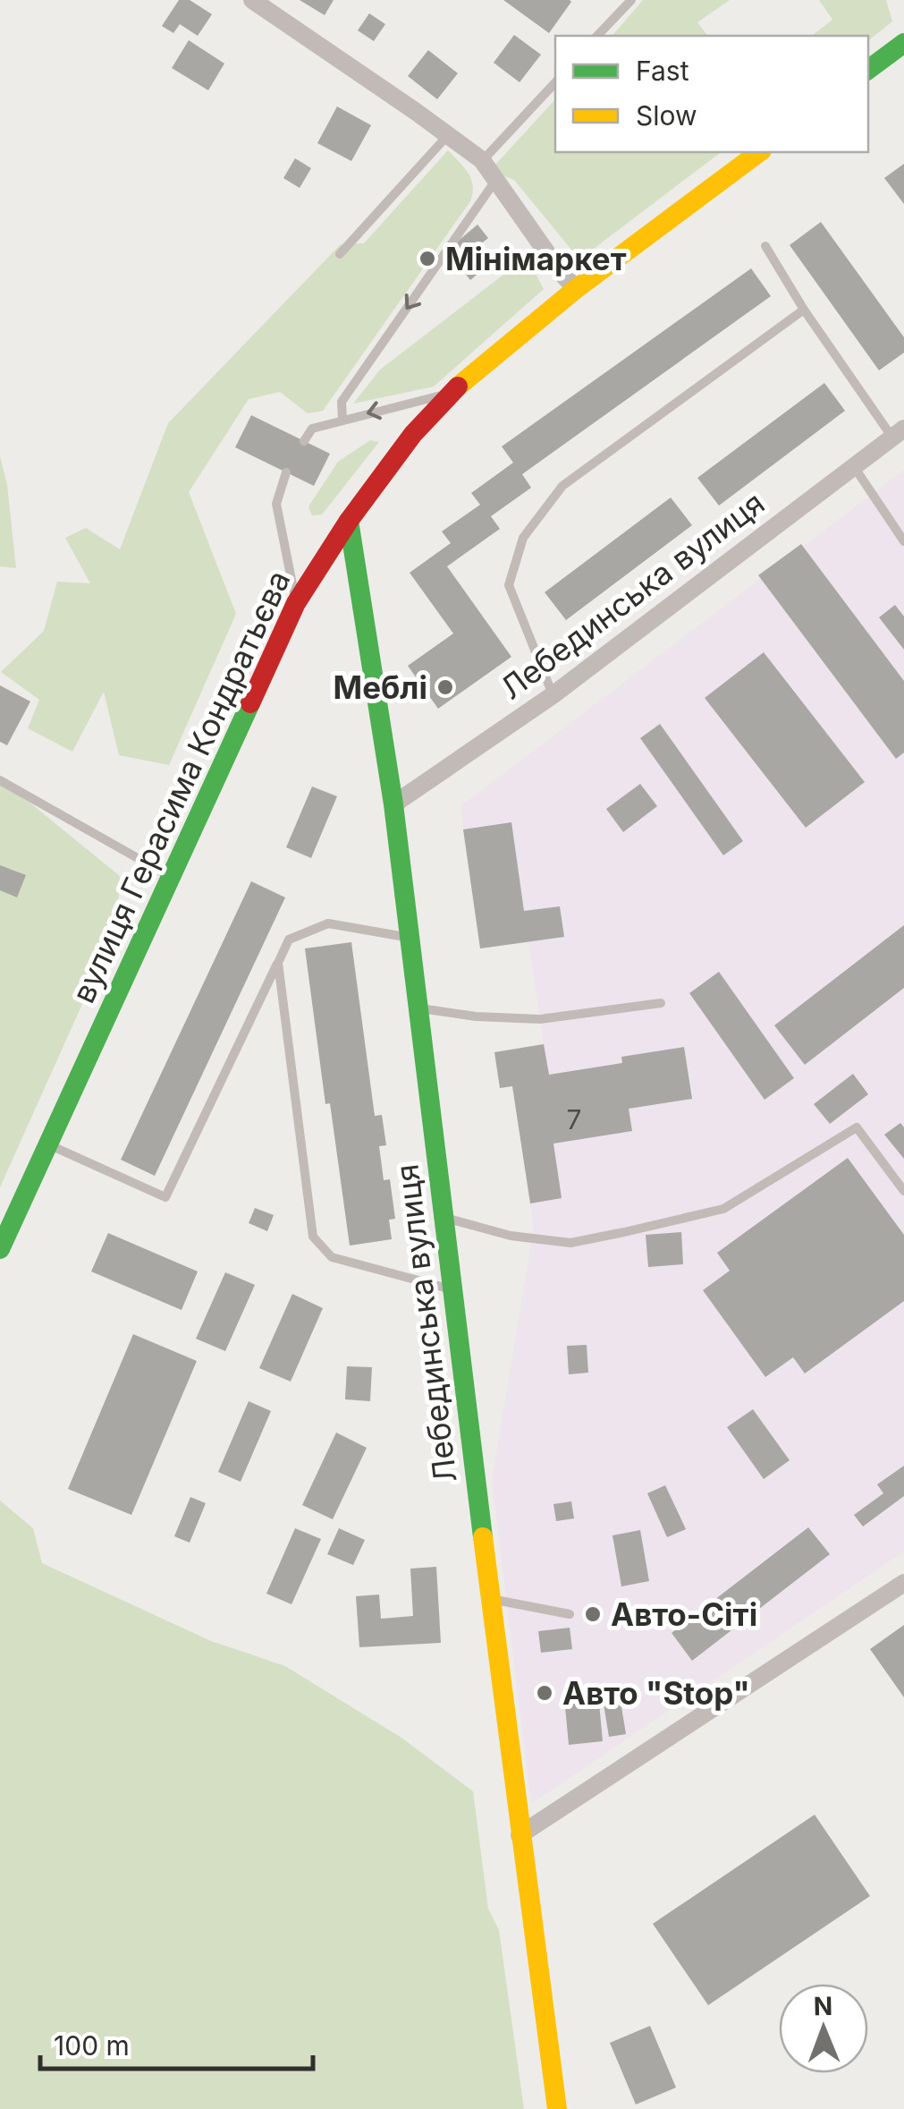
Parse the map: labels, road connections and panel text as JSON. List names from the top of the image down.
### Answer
{
  "streets": {
    "street": ["Лебединська вулиця", "вулиця Герасима Кондратьєва"]
  },
  "crossings": [
    ["Лебединська вулиця", "вулиця Герасима Кондратьєва"]
  ],
  "places": [
    "Мінімаркет",
    "Меблі",
    "Авто-Сіті",
    "Авто \"Stop\""
  ],
  "house_numbers": ["7"],
  "legend": ["Fast", "Slow"],
  "scale_bar": "100 m",
  "north": "top"
}
